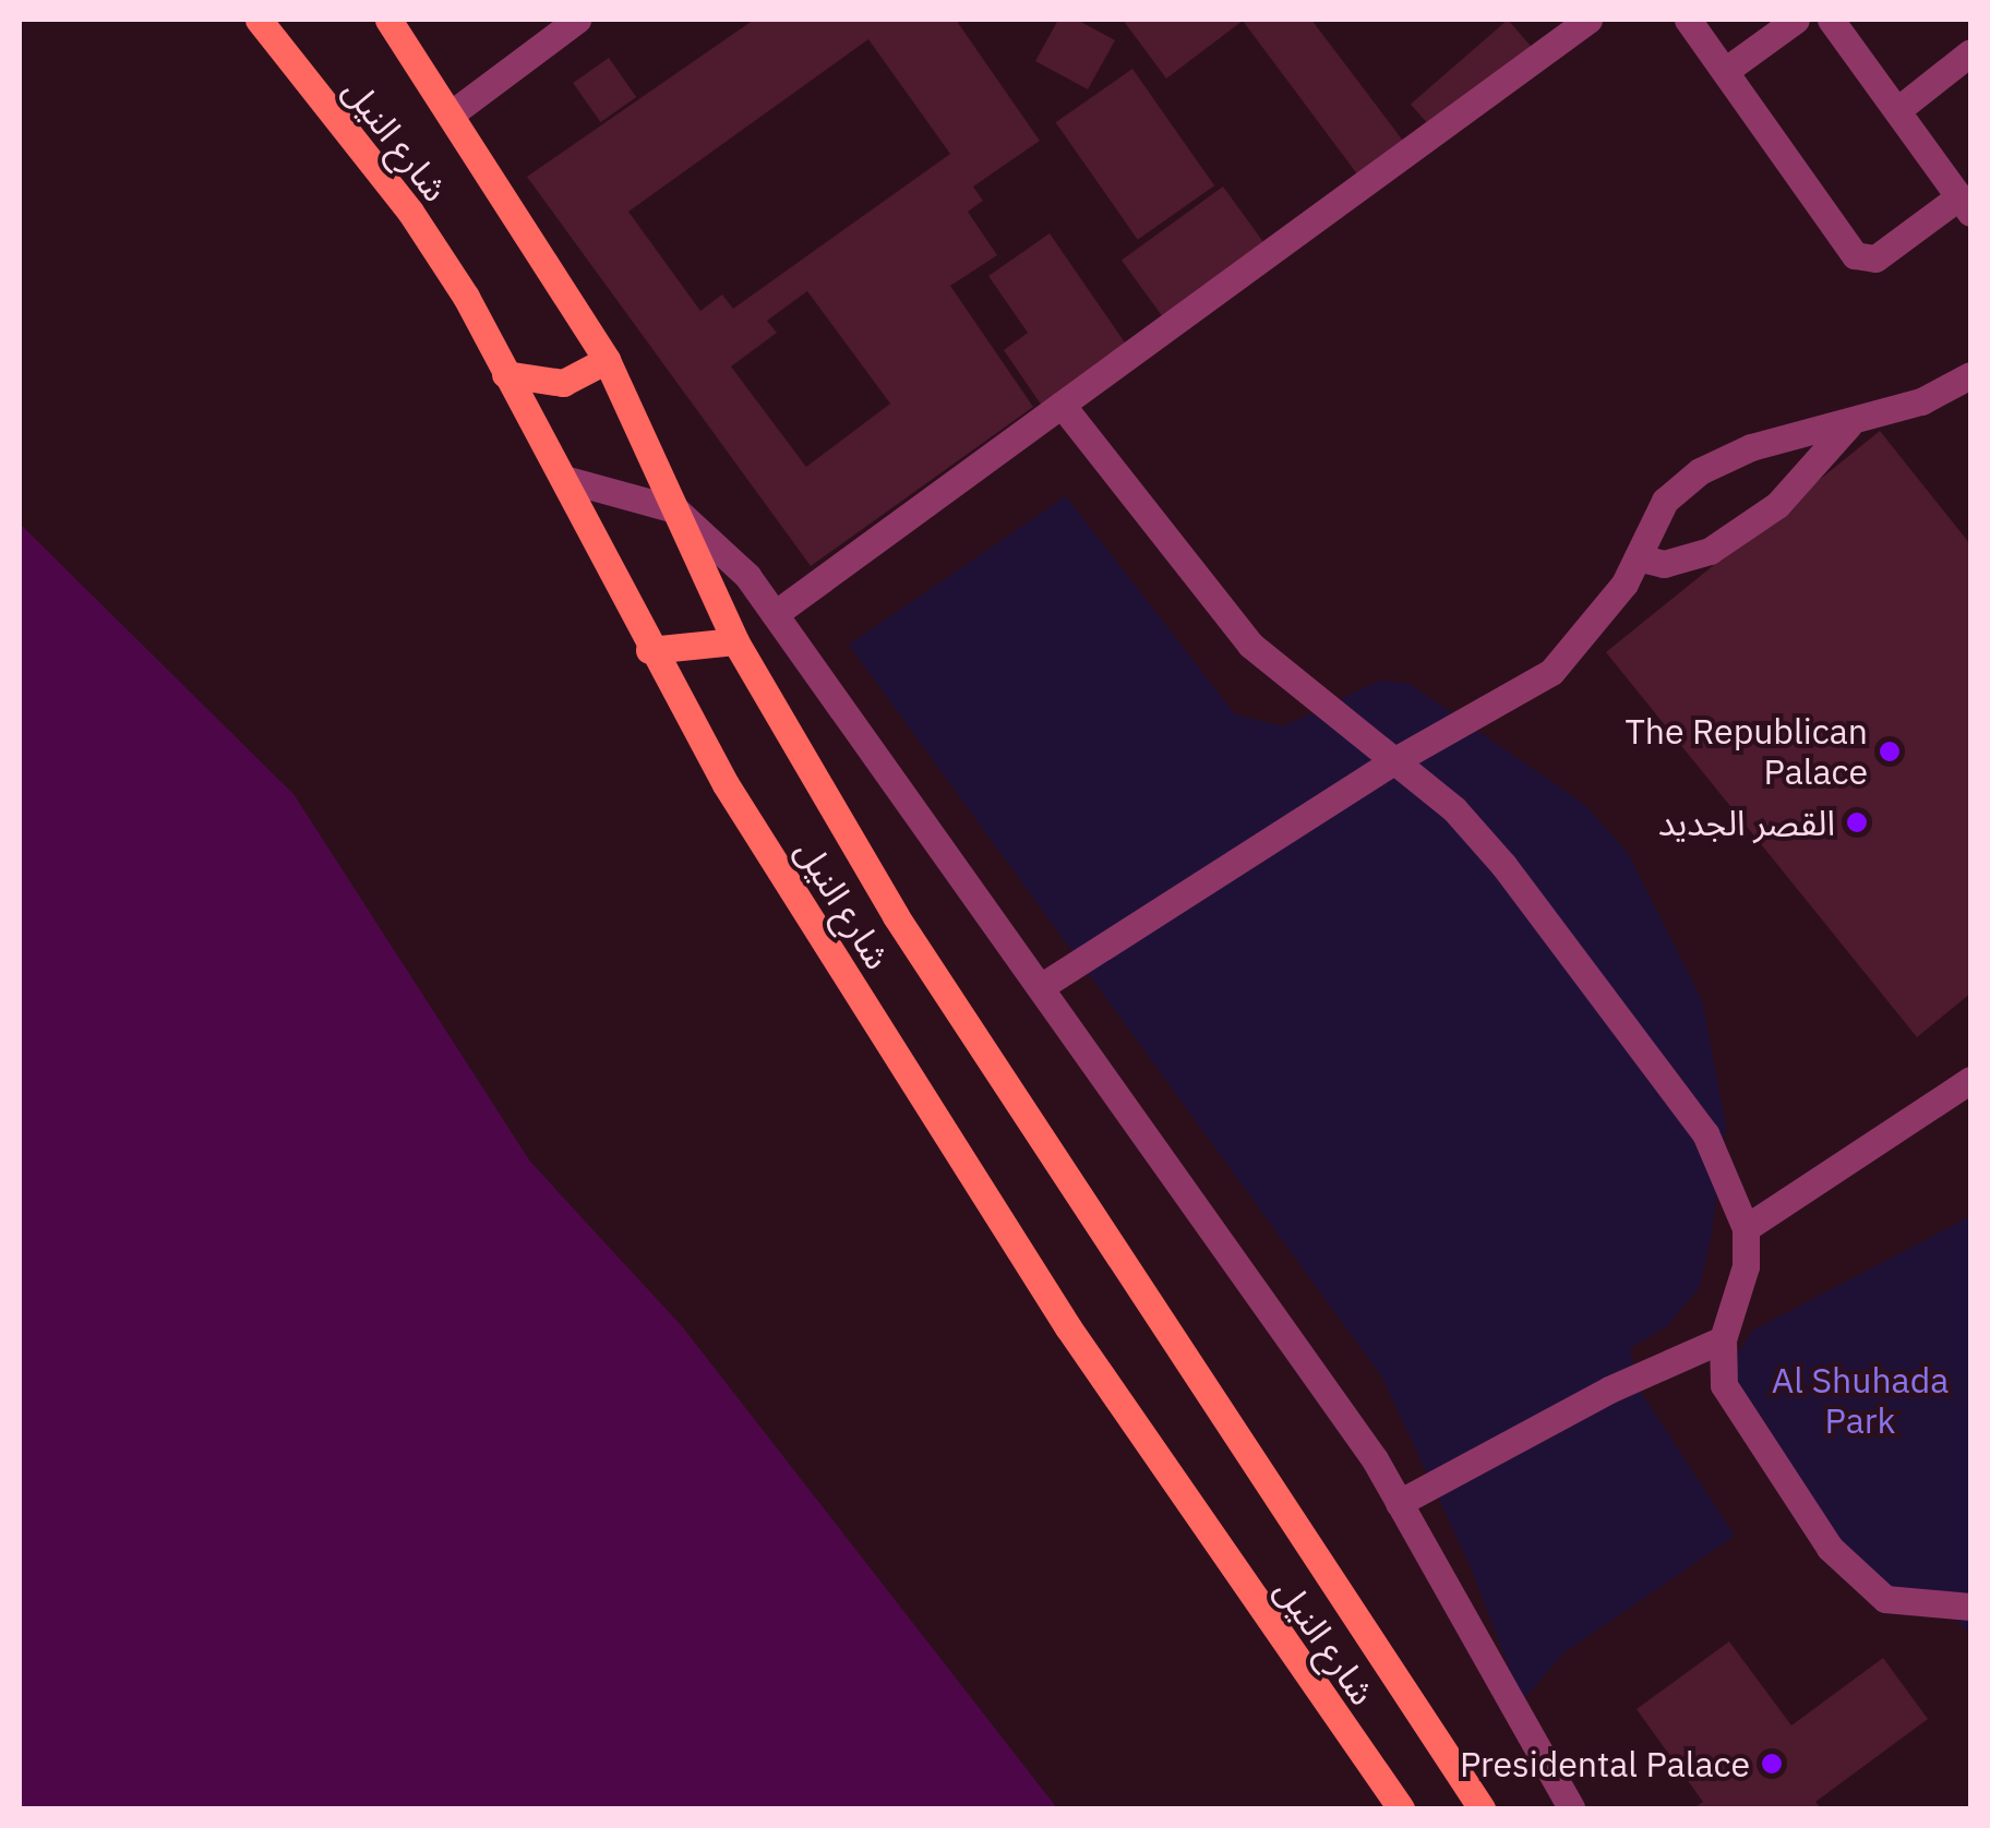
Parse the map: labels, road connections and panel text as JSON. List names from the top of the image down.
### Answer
{
  "streets": {
    "main road": ["شارع النيل"]
  },
  "parks": ["Al Shuhada Park"],
  "places": ["The Republican Palace", "القصر الجديد", "Presidental Palace"]
}
